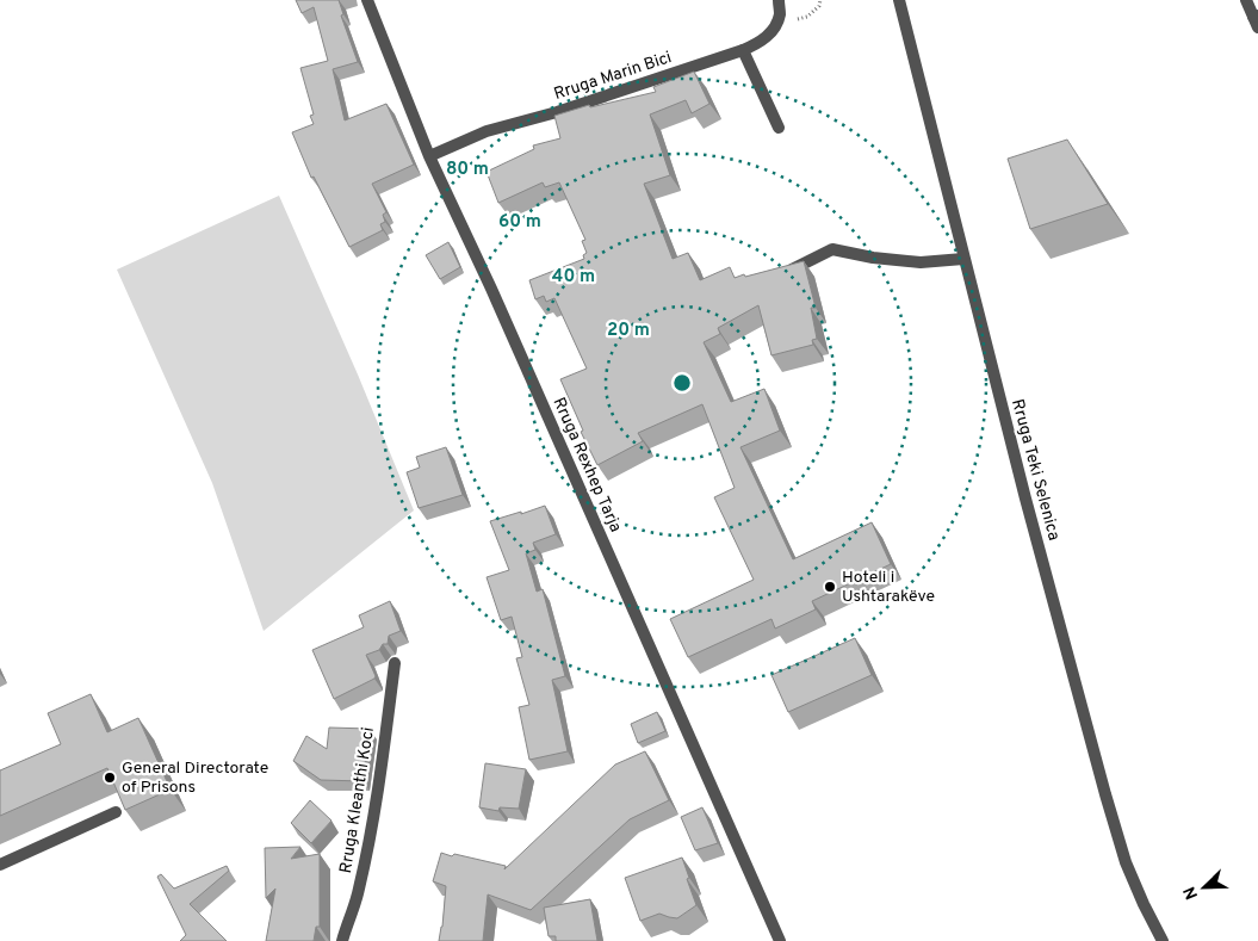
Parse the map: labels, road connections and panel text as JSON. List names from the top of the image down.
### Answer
{
  "streets": {
    "street": [
      "Rruga Marin Bici",
      "Rruga Rexhep Tarja",
      "Rruga Teki Selenica",
      "Rruga Kleanthi Koci"
    ]
  },
  "crossings": [
    ["Rruga Marin Bici", "Rruga Rexhep Tarja"]
  ],
  "places": ["Hoteli i Ushtarakëve", "General Directorate of Prisons"],
  "north": "bottom left",
  "rings": [
    "80 m",
    "60 m",
    "40 m",
    "20 m"
  ]
}
